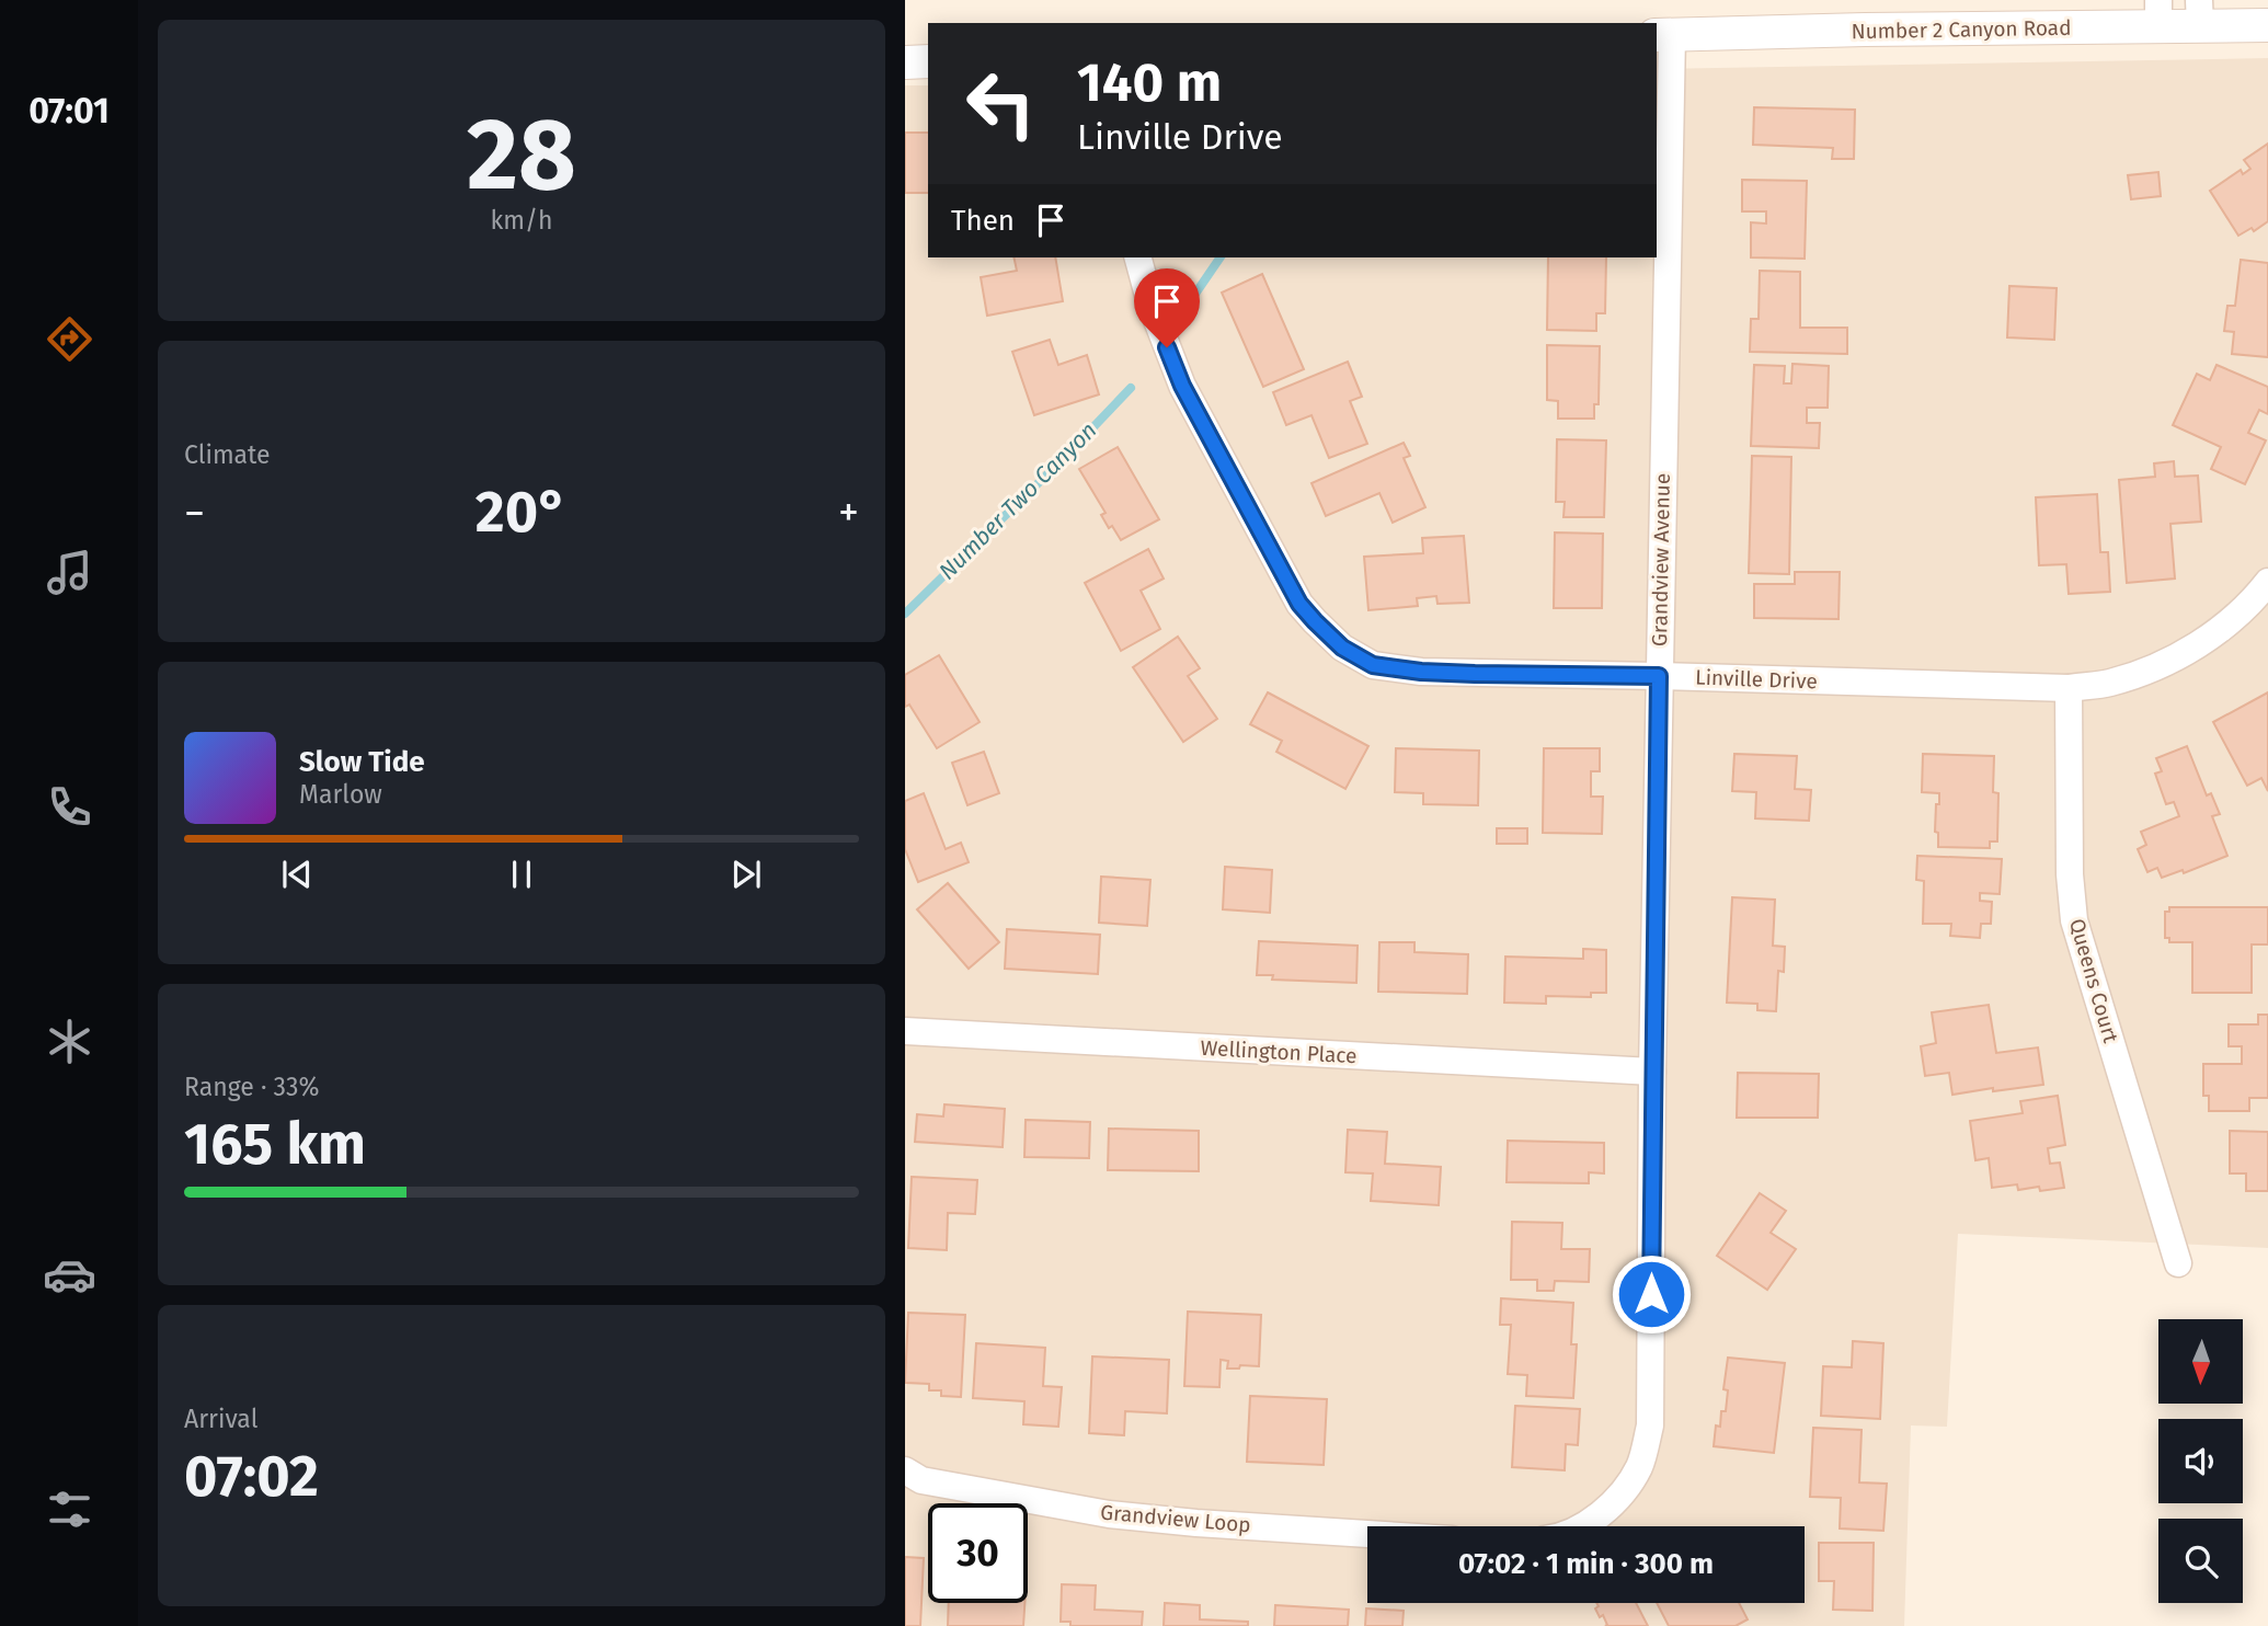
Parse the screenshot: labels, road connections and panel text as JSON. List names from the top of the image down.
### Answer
{
  "streets": {
    "street": [
      "Number 2 Canyon Road",
      "Grandview Avenue",
      "Linville Drive",
      "Queens Court",
      "Wellington Place",
      "Grandview Loop"
    ]
  },
  "crossings": [
    ["Number 2 Canyon Road", "Grandview Avenue"],
    ["Grandview Avenue", "Linville Drive"],
    ["Grandview Avenue", "Wellington Place"],
    ["Linville Drive", "Queens Court"]
  ],
  "water": ["Number Two Canyon"],
  "north": "bottom",
  "page": {
    "tabs": "07:01",
    "tile": [
      ["28", "km/h"],
      "Climate",
      ["Range · 33%", "165 km"],
      ["Arrival", "07:02"]
    ],
    "turn": ["140 m", "Linville Drive"],
    "then": "Then",
    "heat": ["−", "20°", "+"],
    "song": ["Slow Tide", "Marlow"],
    "limit": "30",
    "trip": "07:02 · 1 min · 300 m"
  }
}
